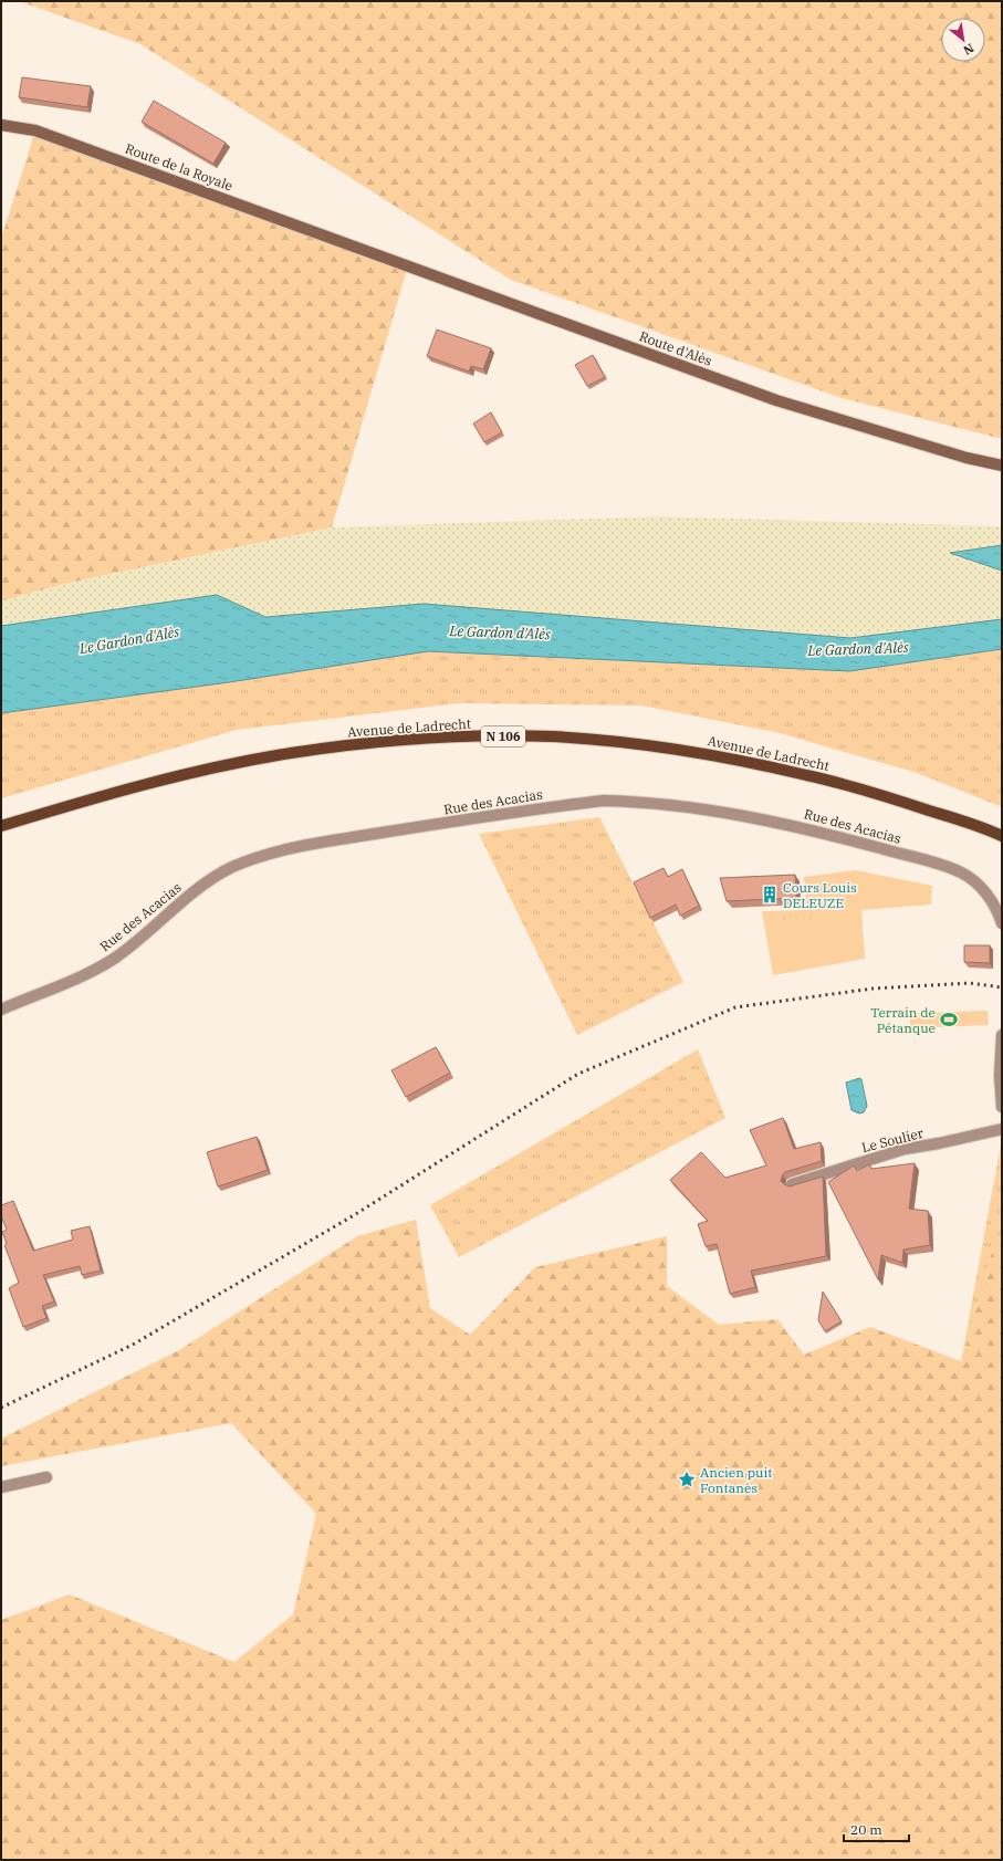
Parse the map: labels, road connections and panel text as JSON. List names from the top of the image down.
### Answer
{
  "streets": {
    "main road": [
      "Route de la Royale",
      "Route d'Alès",
      "Avenue de Ladrecht",
      "N 106"
    ],
    "street": ["Rue des Acacias", "Le Soulier"]
  },
  "crossings": [
    ["Route de la Royale", "Route d'Alès"]
  ],
  "water": ["Le Gardon d'Alès"],
  "places": {
    "building": ["Cours Louis DELEUZE"],
    "sports": ["Terrain de Pétanque"],
    "place": ["Ancien puit Fontanès"]
  },
  "scale_bar": "20 m",
  "north": "bottom right"
}
